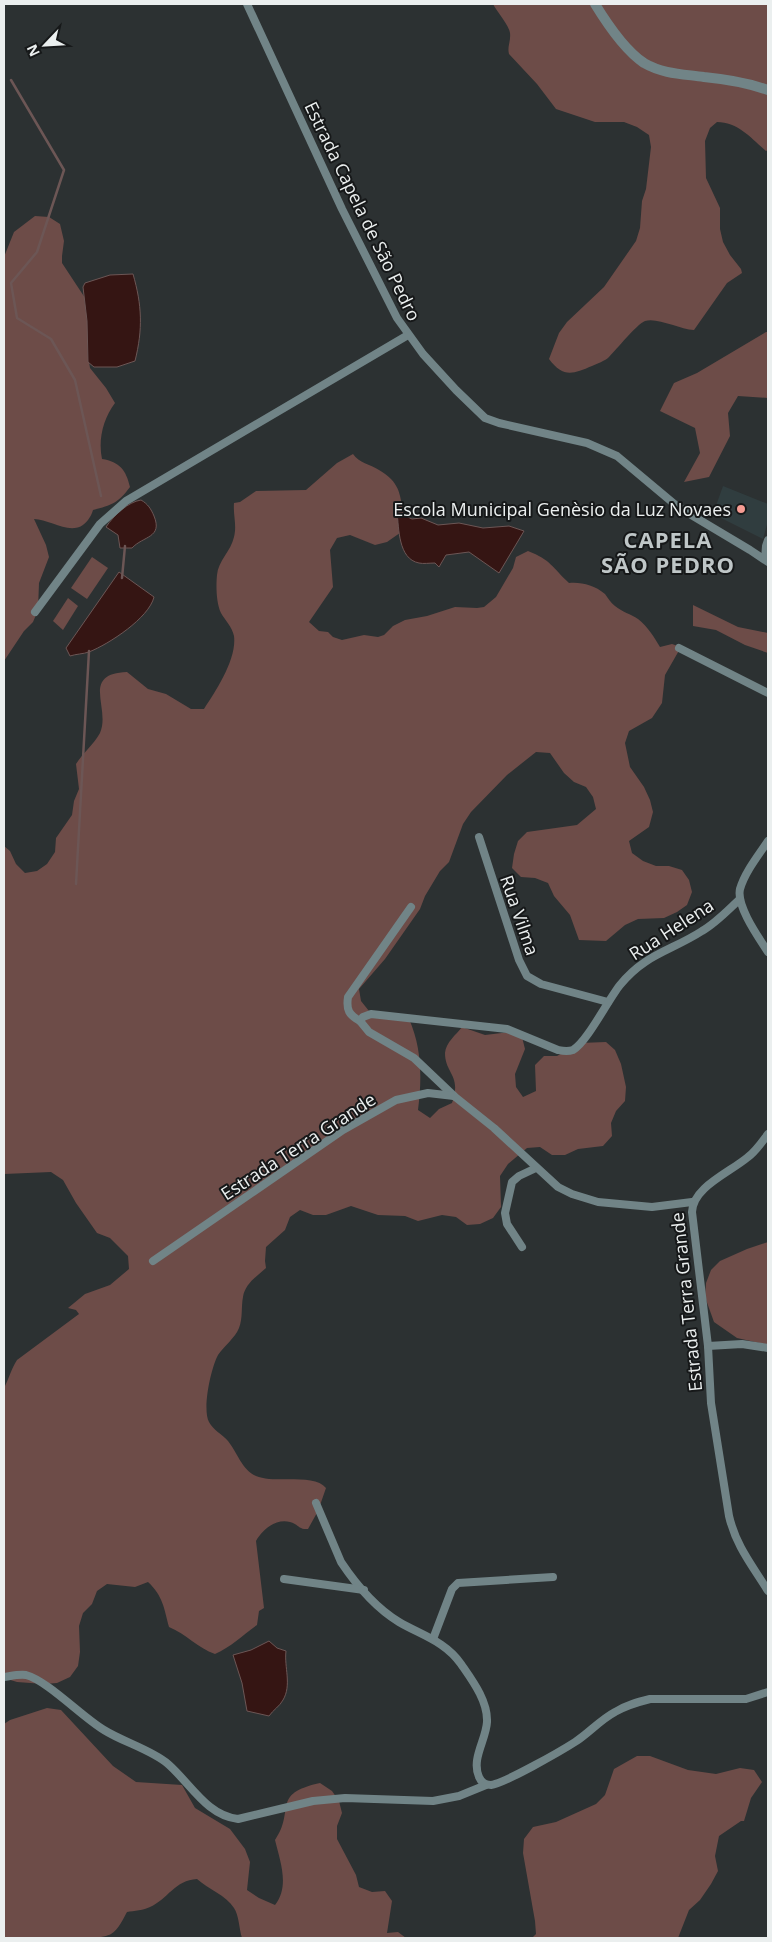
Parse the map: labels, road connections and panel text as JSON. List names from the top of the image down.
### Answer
{
  "streets": {
    "street": [
      "Estrada Capela de São Pedro",
      "Rua Vilma",
      "Rua Helena",
      "Estrada Terra Grande"
    ]
  },
  "crossings": [
    ["Rua Vilma", "Rua Helena"]
  ],
  "districts": ["CAPELA SÃO PEDRO"],
  "places": ["Escola Municipal Genèsio da Luz Novaes"],
  "north": "bottom left"
}
